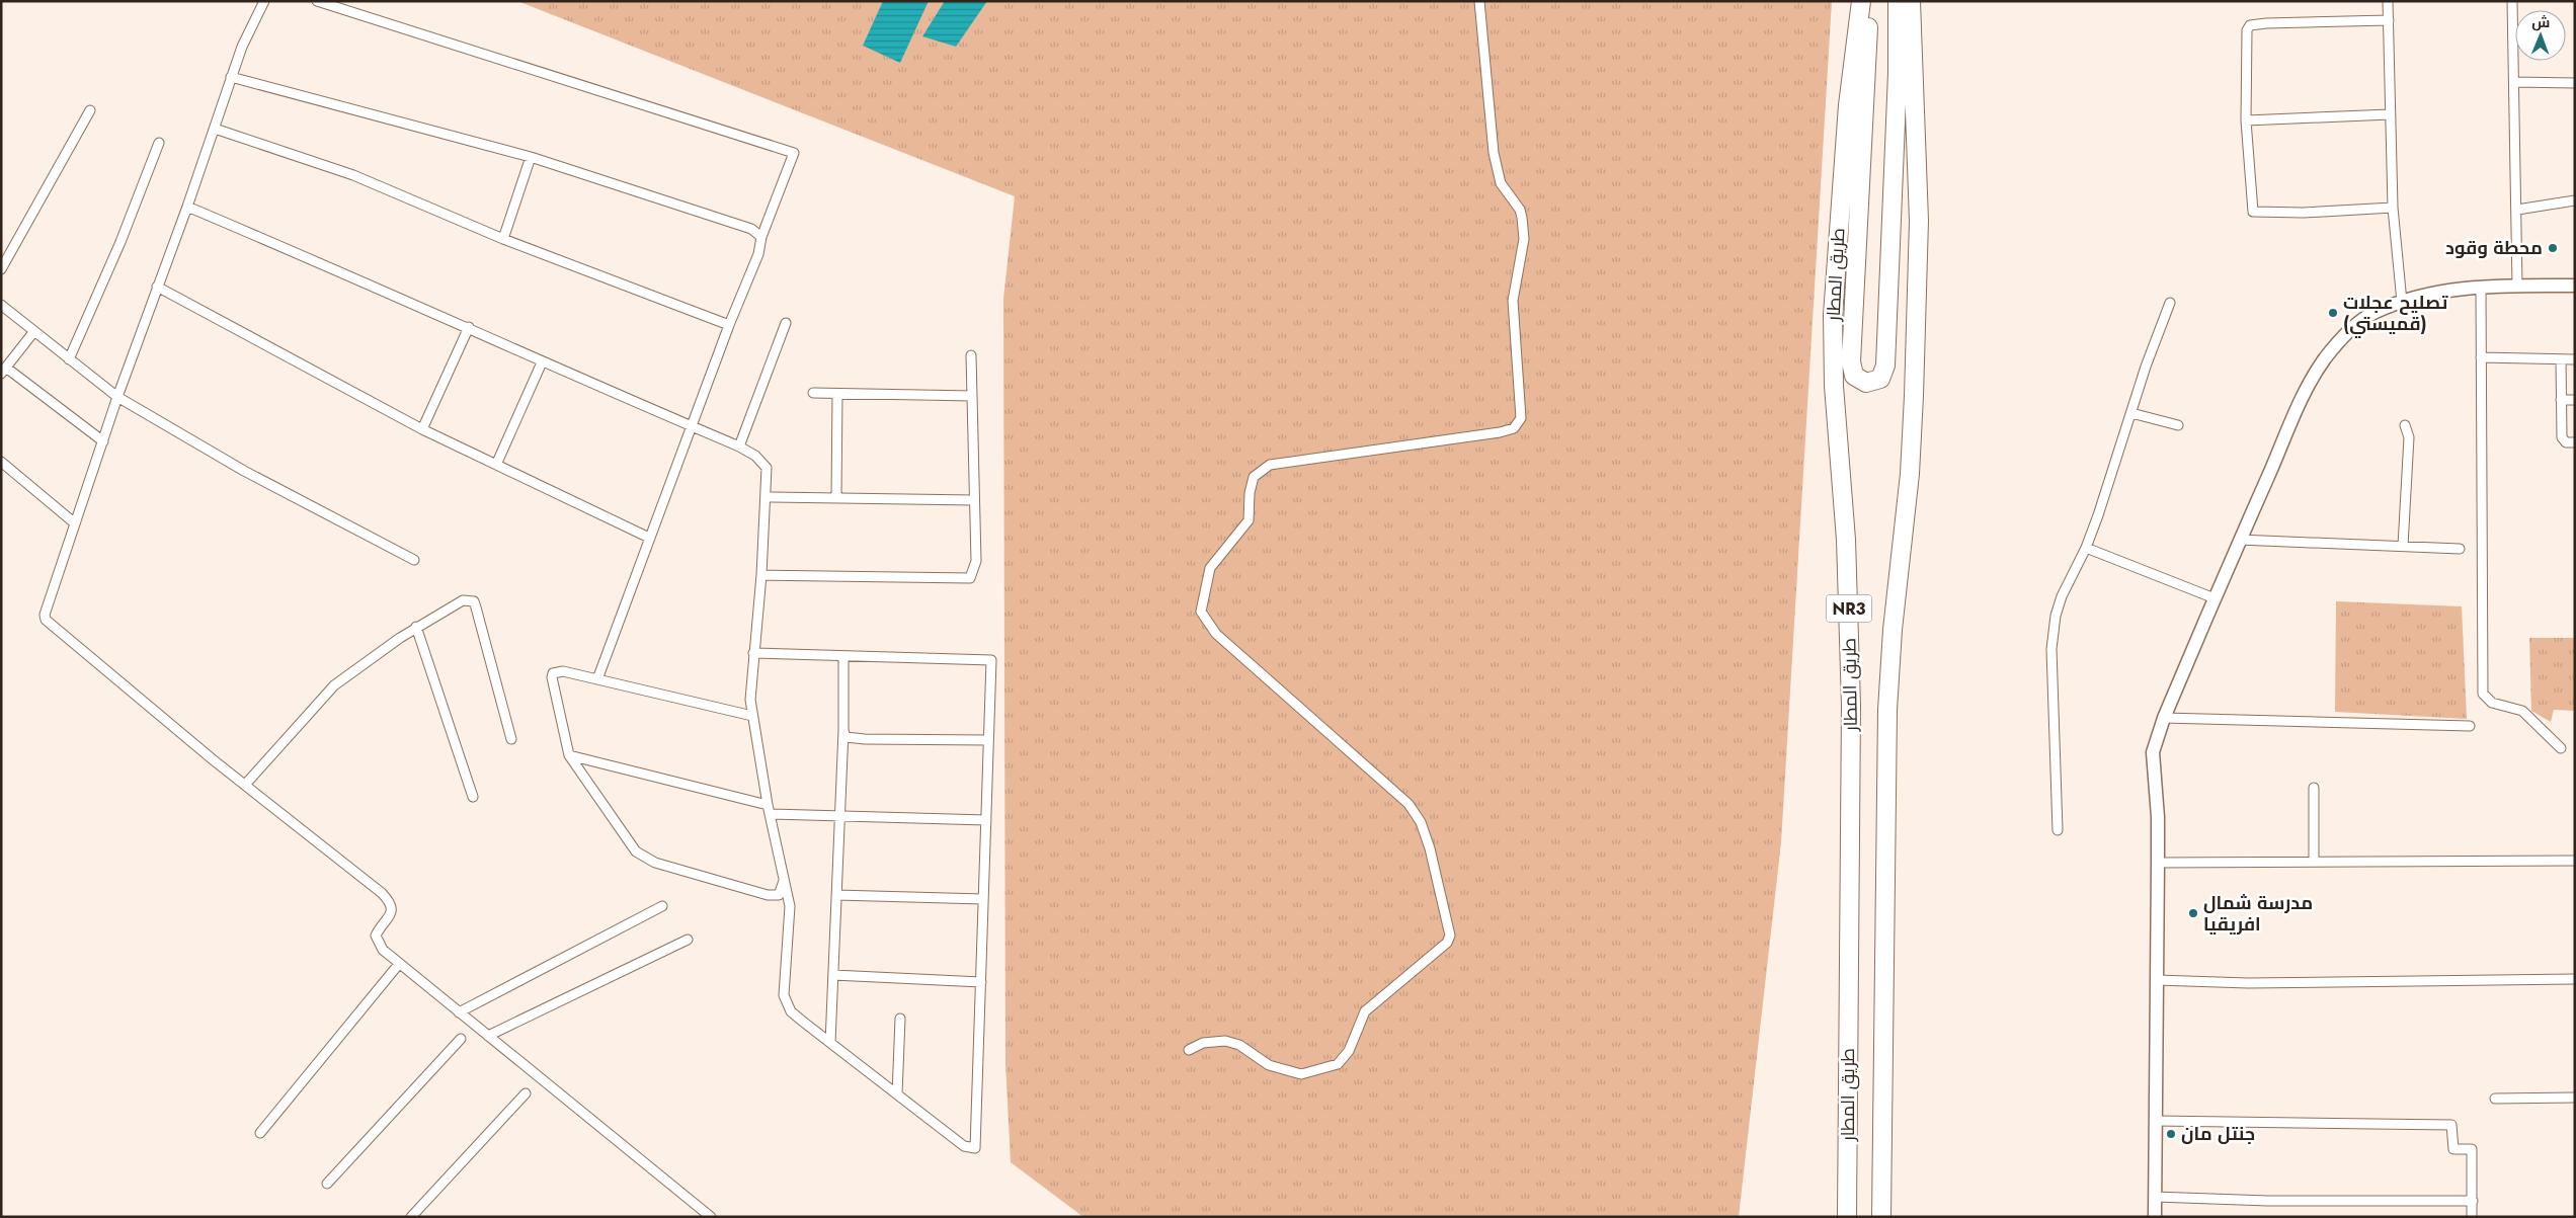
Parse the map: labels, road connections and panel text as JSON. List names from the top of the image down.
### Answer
{
  "streets": {
    "highway": ["طريق المطار", "NR3"]
  },
  "places": [
    "محطة وقود",
    "تصليح عجلات (قميستي)",
    "مدرسة شمال افريقيا",
    "جنتل مان"
  ],
  "north": "top"
}
